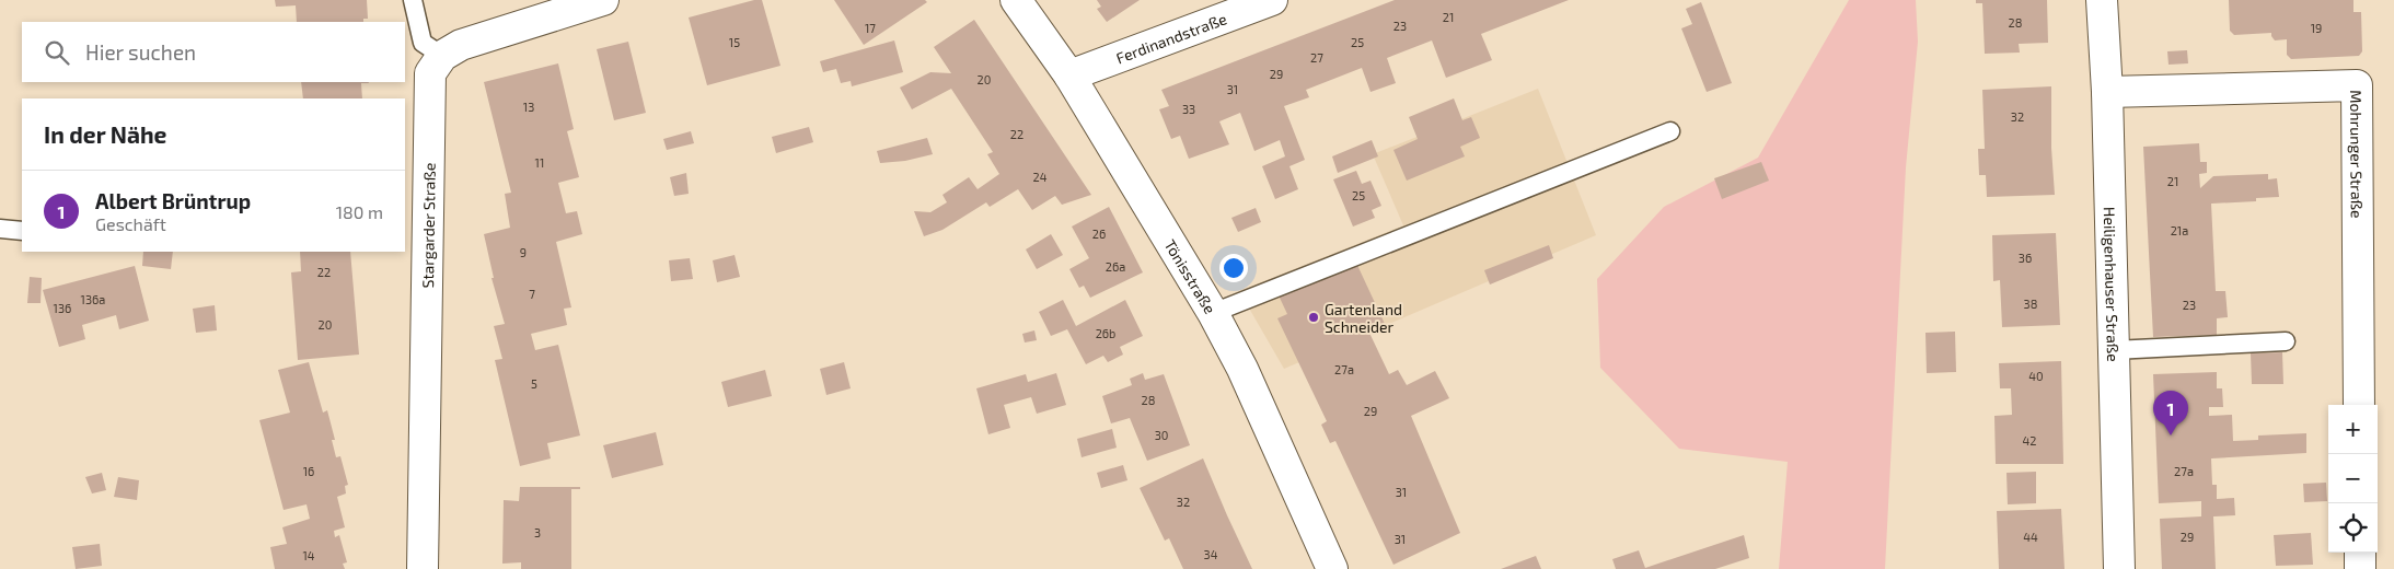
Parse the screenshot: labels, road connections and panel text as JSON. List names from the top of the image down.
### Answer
{
  "streets": {
    "street": [
      "Ferdinandstraße",
      "Mohrunger Straße",
      "Stargarder Straße",
      "Tönisstraße",
      "Heiligenhauser Straße"
    ]
  },
  "crossings": [
    ["Ferdinandstraße", "Tönisstraße"],
    ["Mohrunger Straße", "Heiligenhauser Straße"]
  ],
  "places": ["Gartenland Schneider"],
  "house_numbers": [
    "21",
    "28",
    "23",
    "17",
    "19",
    "15",
    "25",
    "27",
    "29",
    "20",
    "31",
    "13",
    "33",
    "32",
    "22",
    "11",
    "24",
    "21",
    "25",
    "21a",
    "26",
    "9",
    "36",
    "26a",
    "22",
    "7",
    "136a",
    "38",
    "23",
    "136",
    "20",
    "26b",
    "27a",
    "40",
    "5",
    "28",
    "29",
    "30",
    "42",
    "16",
    "27a",
    "31",
    "32",
    "3",
    "44",
    "29",
    "31",
    "34",
    "14"
  ],
  "page": {
    "search": "Hier suchen",
    "heading": "In der Nähe",
    "list": [
      {
        "mark": "1",
        "name": "Albert Brüntrup",
        "note": "Geschäft",
        "value": "180 m"
      }
    ],
    "pins": "1",
    "map_buttons": ["+", "−"]
  }
}
